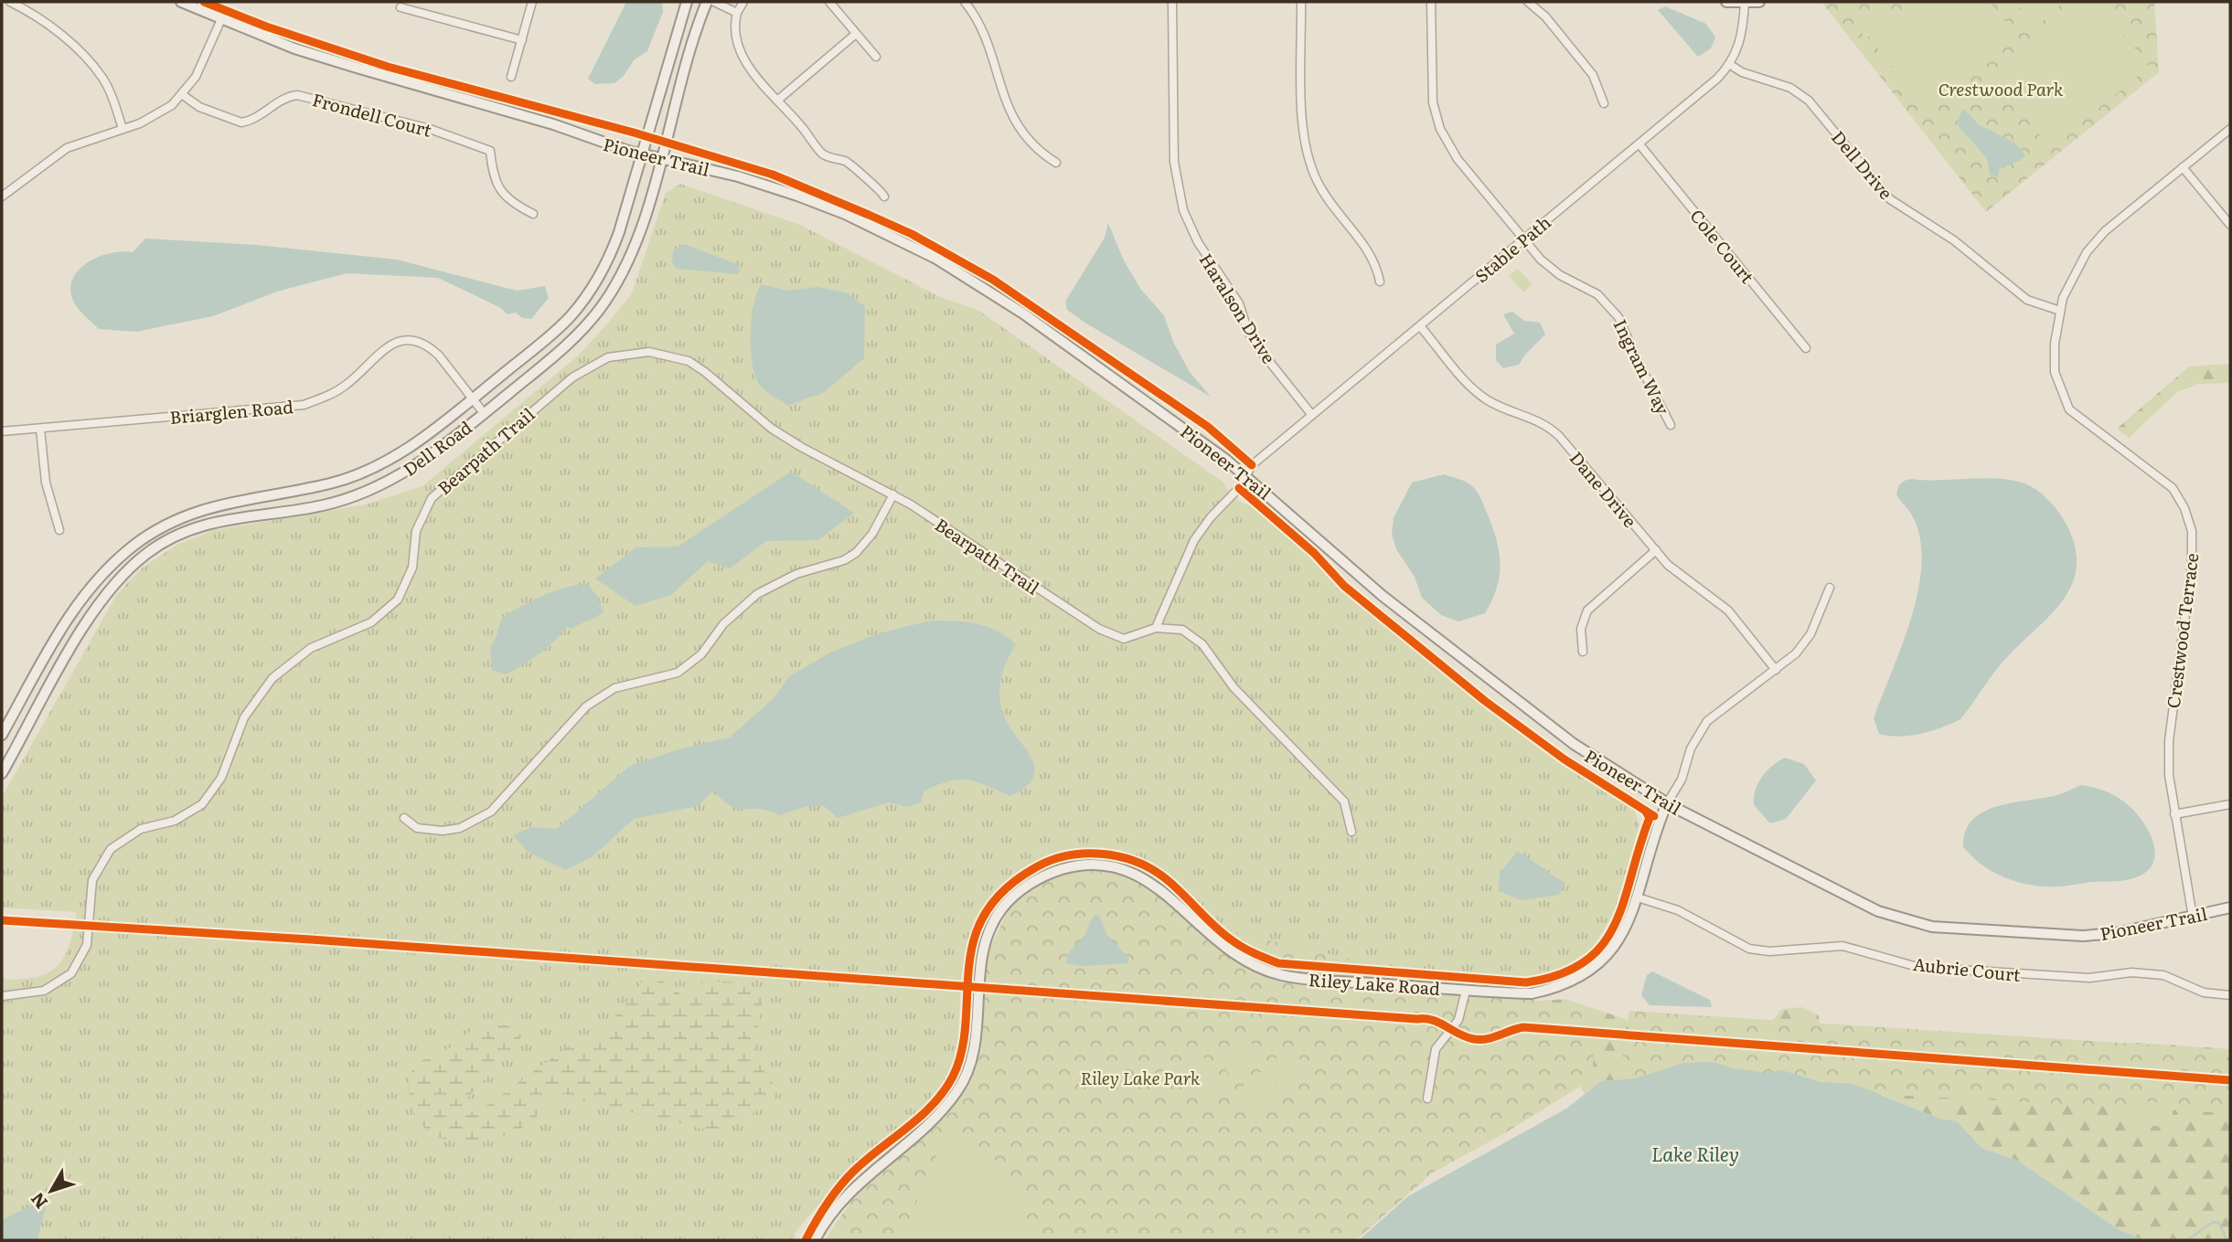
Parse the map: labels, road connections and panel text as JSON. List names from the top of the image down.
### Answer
{
  "streets": {
    "main road": ["Pioneer Trail", "Dell Road", "Riley Lake Road"],
    "street": [
      "Frondell Court",
      "Dell Drive",
      "Cole Court",
      "Stable Path",
      "Haralson Drive",
      "Ingram Way",
      "Briarglen Road",
      "Bearpath Trail",
      "Dane Drive",
      "Crestwood Terrace",
      "Aubrie Court"
    ]
  },
  "crossings": [
    ["Pioneer Trail", "Stable Path"],
    ["Pioneer Trail", "Dell Road"],
    ["Pioneer Trail", "Crestwood Terrace"],
    ["Pioneer Trail", "Riley Lake Road"],
    ["Dell Drive", "Stable Path"],
    ["Dell Drive", "Crestwood Terrace"],
    ["Cole Court", "Stable Path"],
    ["Stable Path", "Haralson Drive"],
    ["Stable Path", "Ingram Way"],
    ["Stable Path", "Dane Drive"],
    ["Briarglen Road", "Dell Road"],
    ["Dane Drive", "Riley Lake Road"],
    ["Aubrie Court", "Riley Lake Road"]
  ],
  "water": ["Lake Riley"],
  "parks": ["Crestwood Park", "Riley Lake Park"],
  "north": "bottom left"
}
